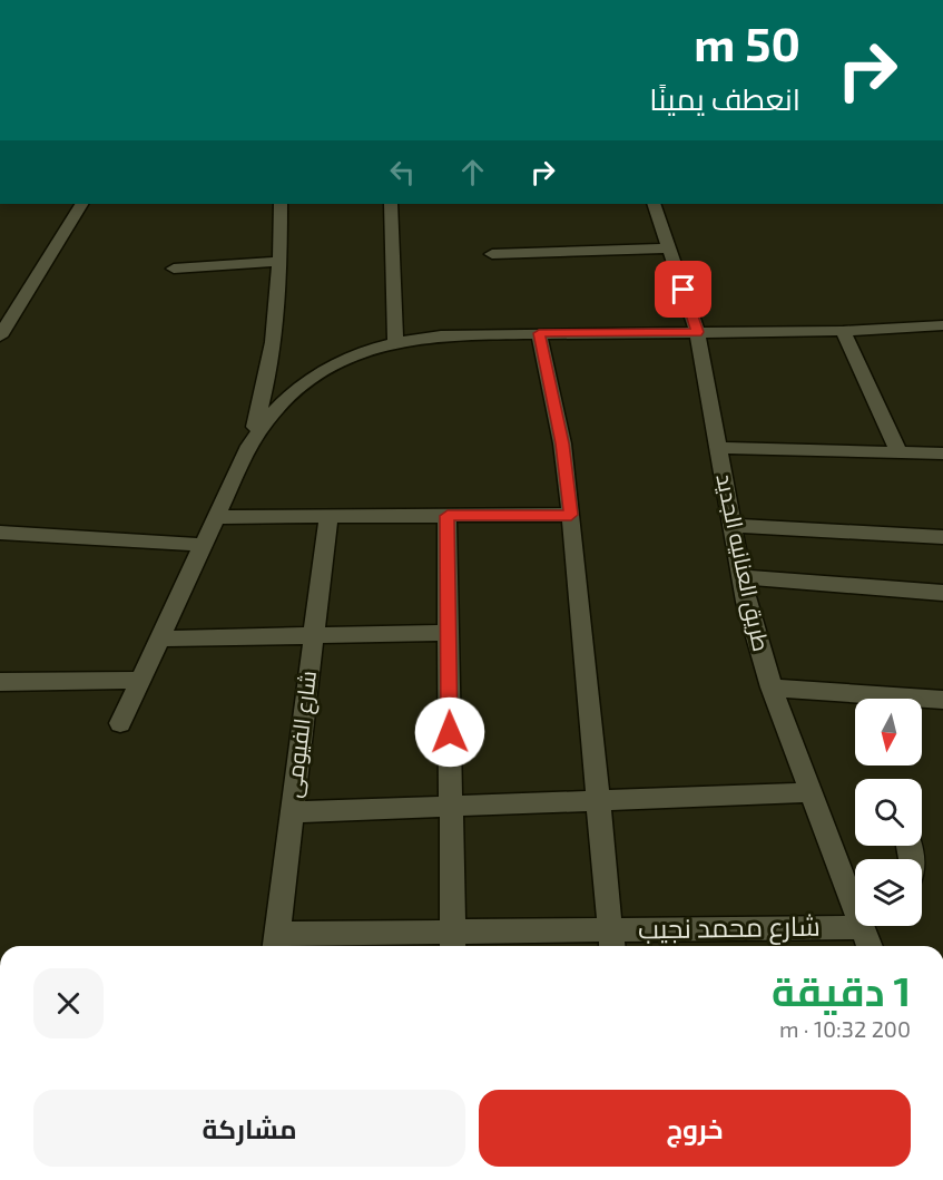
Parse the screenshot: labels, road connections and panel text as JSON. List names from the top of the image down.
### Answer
{
  "streets": {
    "street": ["طريق العنانيه الجديد", "شارع الفيومى", "شارع محمد نجيب"]
  },
  "crossings": [
    ["طريق العنانيه الجديد", "شارع محمد نجيب"],
    ["شارع الفيومى", "شارع محمد نجيب"]
  ],
  "north": "bottom",
  "page": {
    "turn": ["50 m", "انعطف يمينًا"],
    "heading": ["1 دقيقة", "200 m · 10:32"],
    "buttons": ["خروج", "مشاركة"]
  }
}
